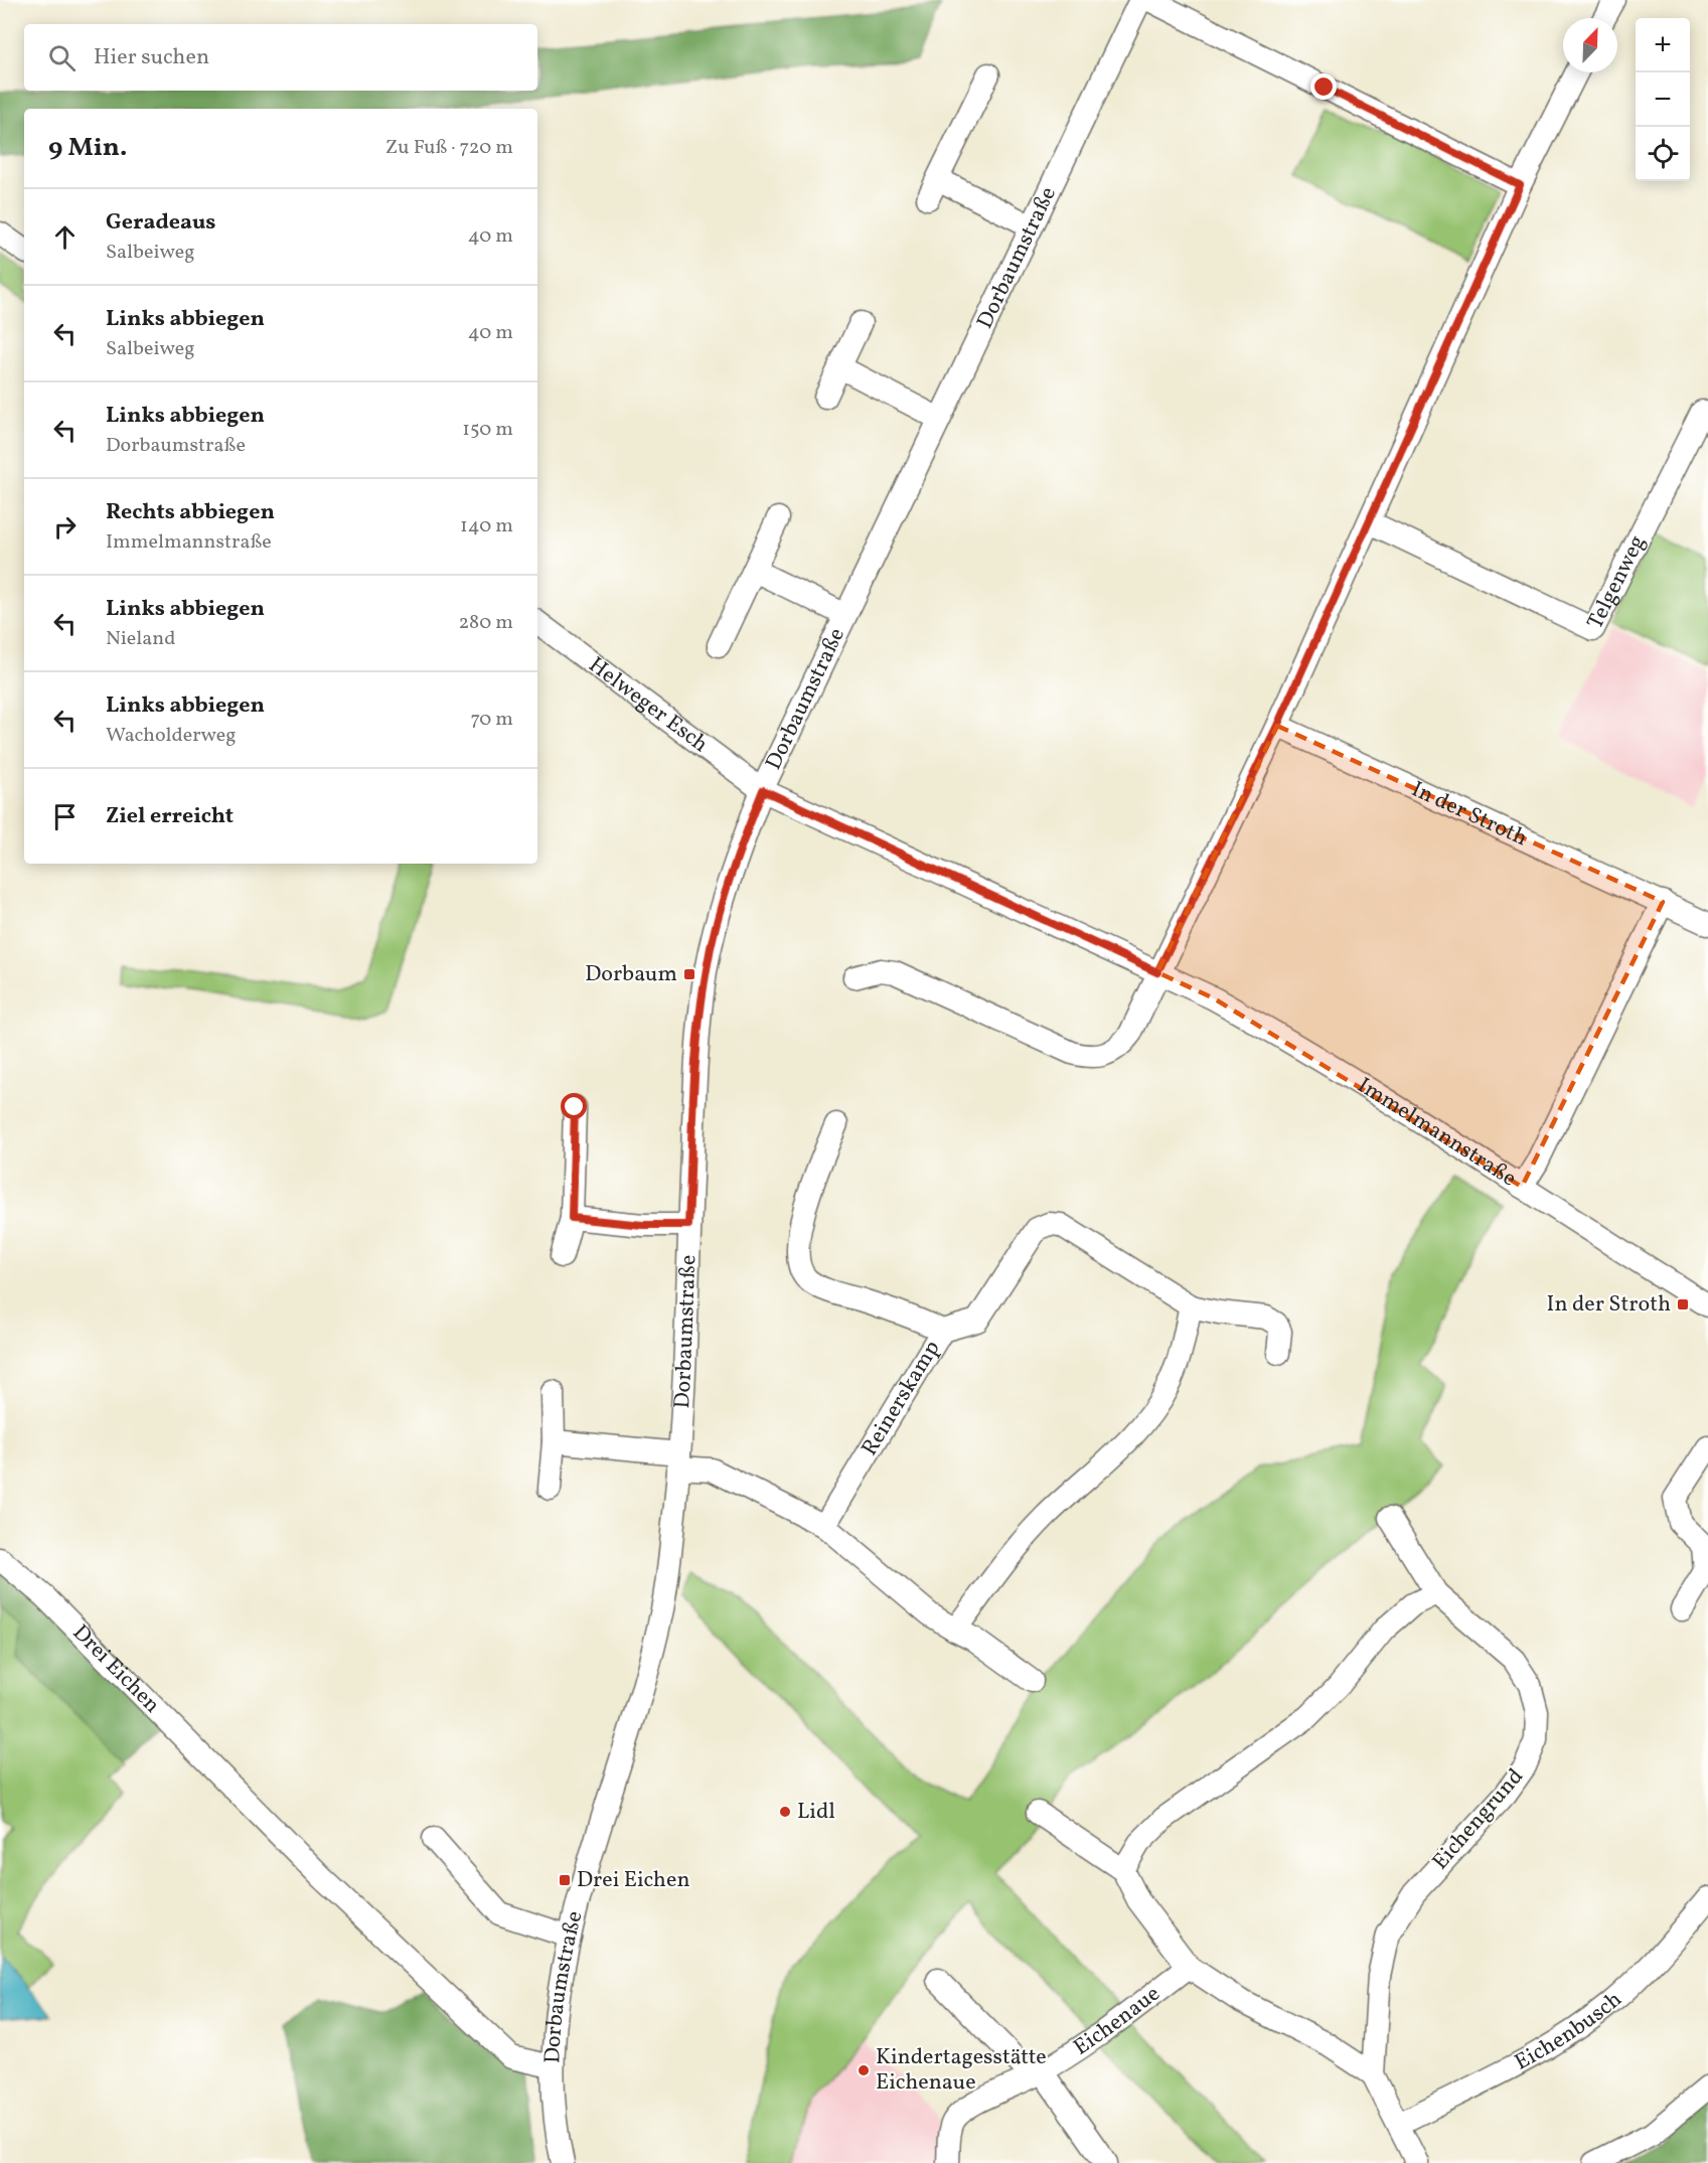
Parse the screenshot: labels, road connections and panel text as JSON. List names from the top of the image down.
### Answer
{
  "streets": {
    "street": [
      "Dorbaumstraße",
      "Telgenweg",
      "Helweger Esch",
      "In der Stroth",
      "Immelmannstraße",
      "Reinerskamp",
      "Drei Eichen",
      "Eichengrund",
      "Eichenaue",
      "Eichenbusch"
    ]
  },
  "crossings": [
    ["Dorbaumstraße", "Helweger Esch"],
    ["Dorbaumstraße", "Immelmannstraße"],
    ["Dorbaumstraße", "Drei Eichen"],
    ["Helweger Esch", "Immelmannstraße"]
  ],
  "places": {
    "transit": ["Dorbaum", "In der Stroth", "Drei Eichen"],
    "other": ["Lidl", "Kindertagesstätte Eichenaue"]
  },
  "north": "top right",
  "page": {
    "map_buttons": ["+", "−"],
    "search": "Hier suchen",
    "heading": ["9 Min.", "Zu Fuß · 720 m"],
    "list": [
      ["Geradeaus", "Salbeiweg", "40 m"],
      ["Links abbiegen", "Salbeiweg", "40 m"],
      ["Links abbiegen", "Dorbaumstraße", "150 m"],
      ["Rechts abbiegen", "Immelmannstraße", "140 m"],
      ["Links abbiegen", "Nieland", "280 m"],
      ["Links abbiegen", "Wacholderweg", "70 m"],
      "Ziel erreicht"
    ]
  }
}
